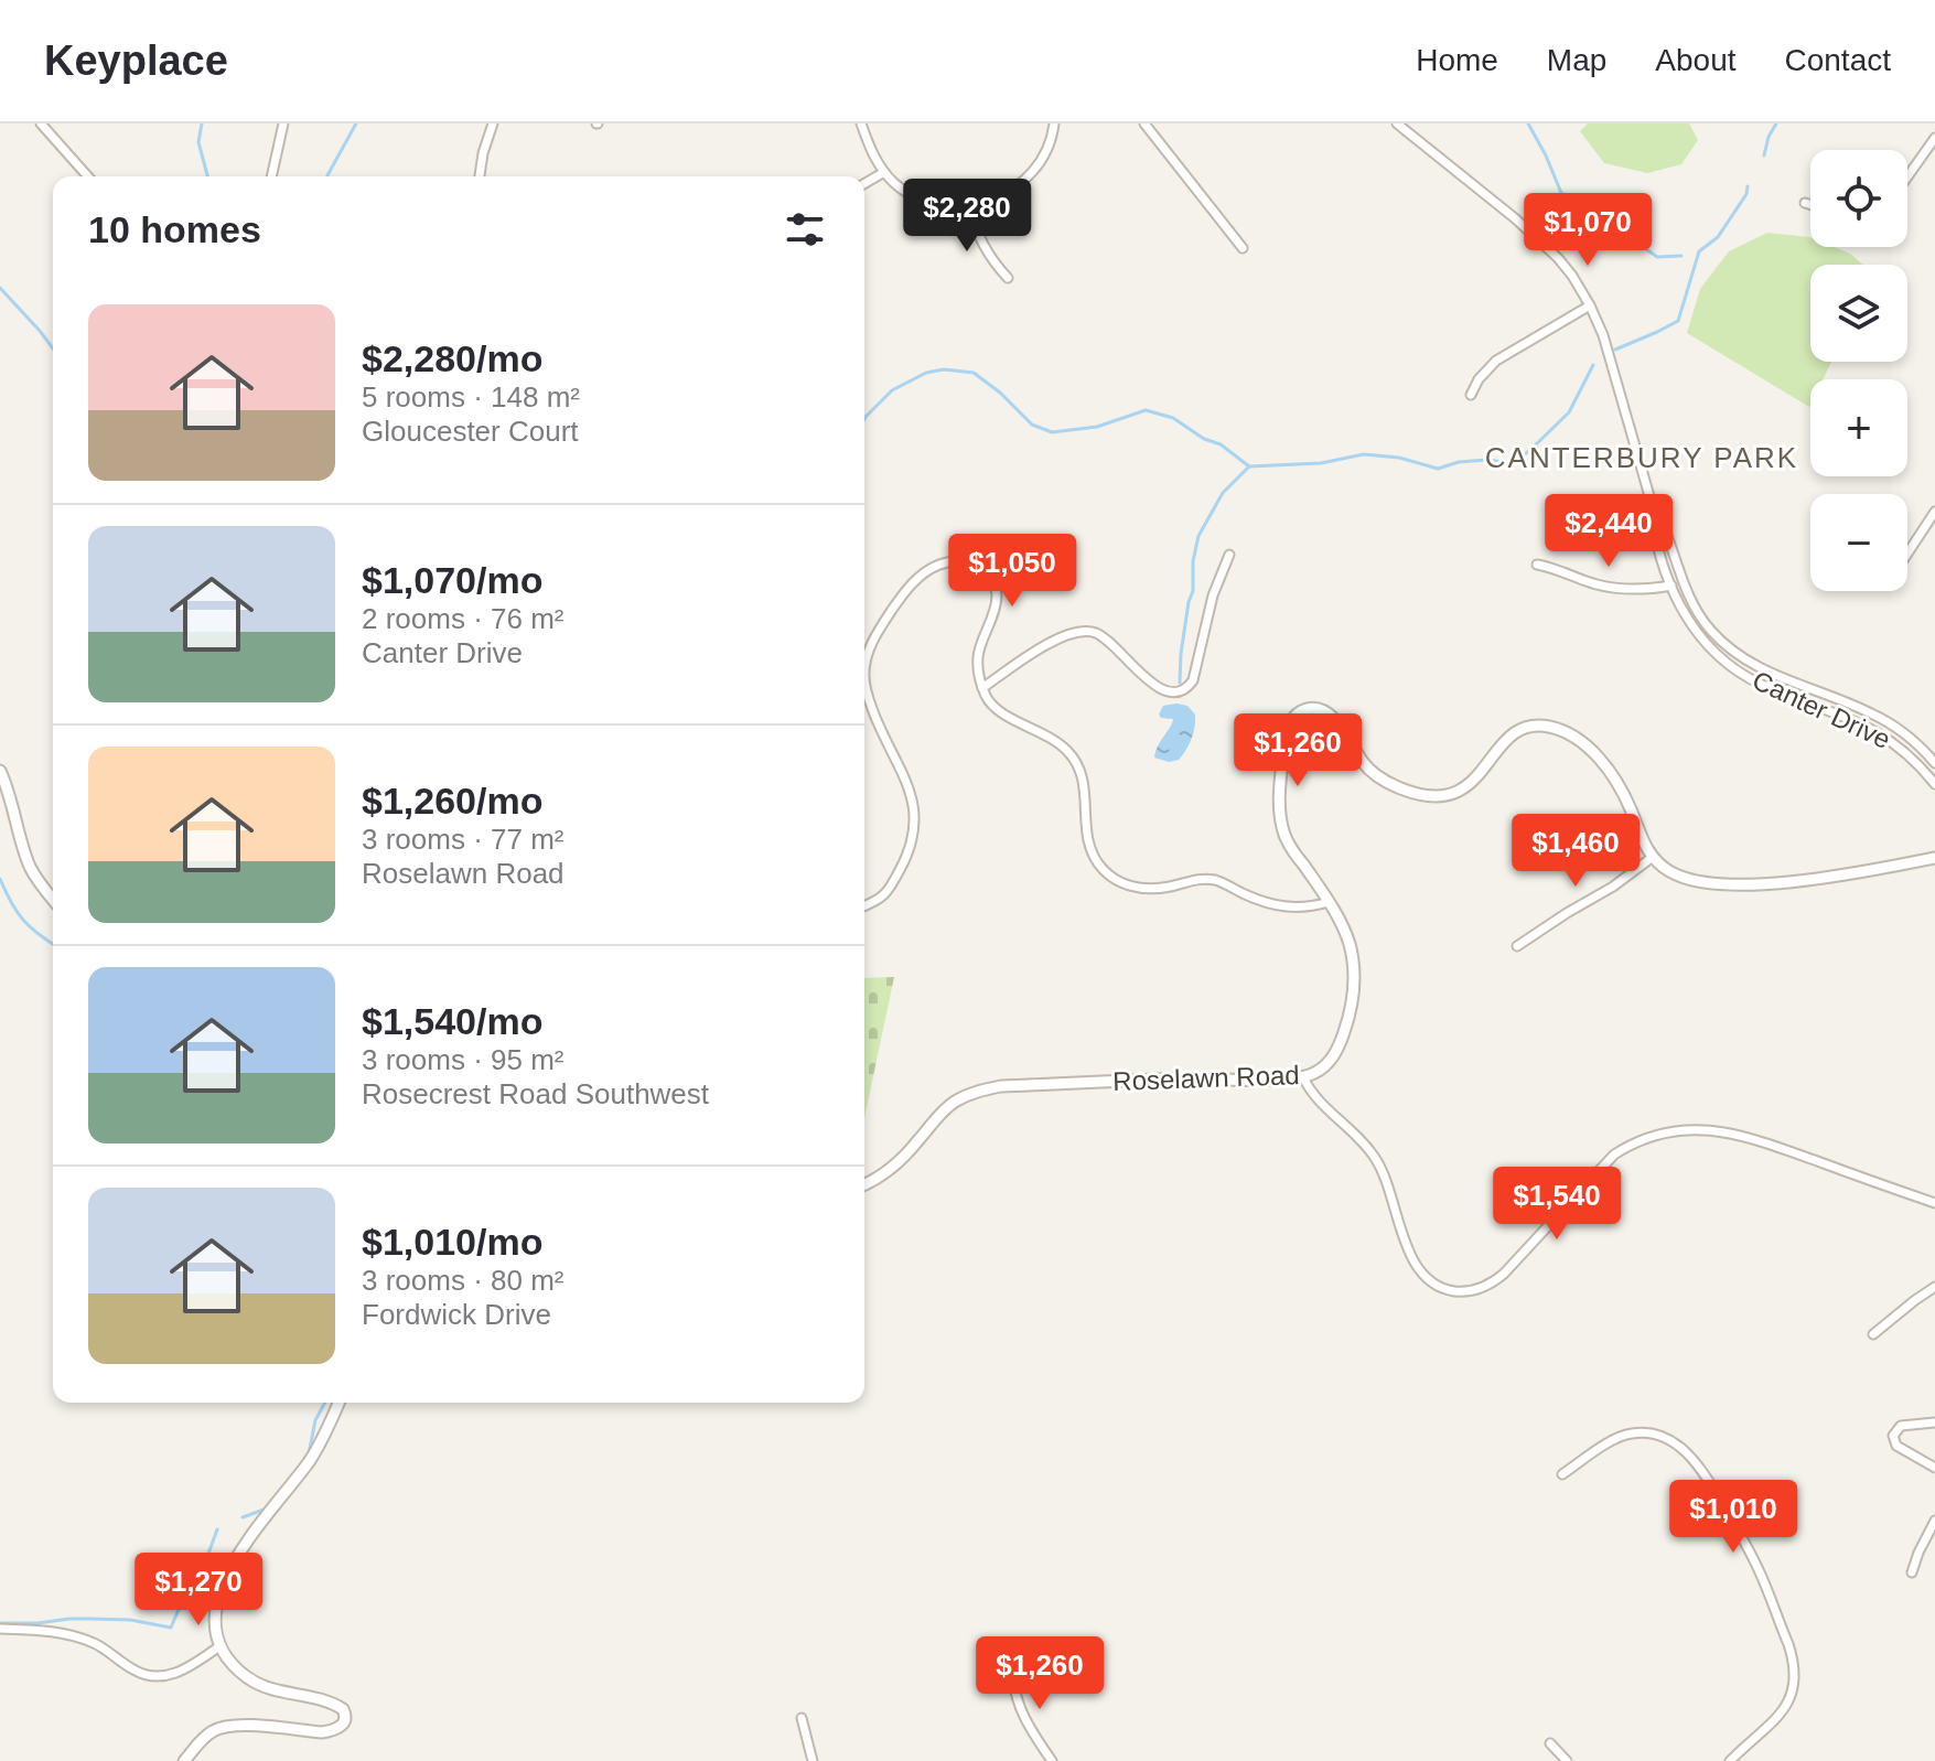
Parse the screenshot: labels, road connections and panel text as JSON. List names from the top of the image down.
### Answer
{
  "streets": {
    "street": ["Canter Drive", "Roselawn Road"]
  },
  "districts": ["CANTERBURY PARK"],
  "page": {
    "header": "Keyplace",
    "nav": [
      "Home",
      "Map",
      "About",
      "Contact"
    ],
    "map_buttons": ["+", "−"],
    "heading": "10 homes",
    "price": [
      "$2,280",
      "$1,070",
      "$2,440",
      "$1,050",
      "$1,260",
      "$1,460",
      "$1,540",
      "$1,010",
      "$1,270",
      "$1,260"
    ],
    "list": [
      {
        "name": "$2,280/mo",
        "note": "5 rooms · 148 m² · Gloucester Court"
      },
      {
        "name": "$1,070/mo",
        "note": "2 rooms · 76 m² · Canter Drive"
      },
      {
        "name": "$1,260/mo",
        "note": "3 rooms · 77 m² · Roselawn Road"
      },
      {
        "name": "$1,540/mo",
        "note": "3 rooms · 95 m² · Rosecrest Road Southwest"
      },
      {
        "name": "$1,010/mo",
        "note": "3 rooms · 80 m² · Fordwick Drive"
      }
    ]
  }
}
